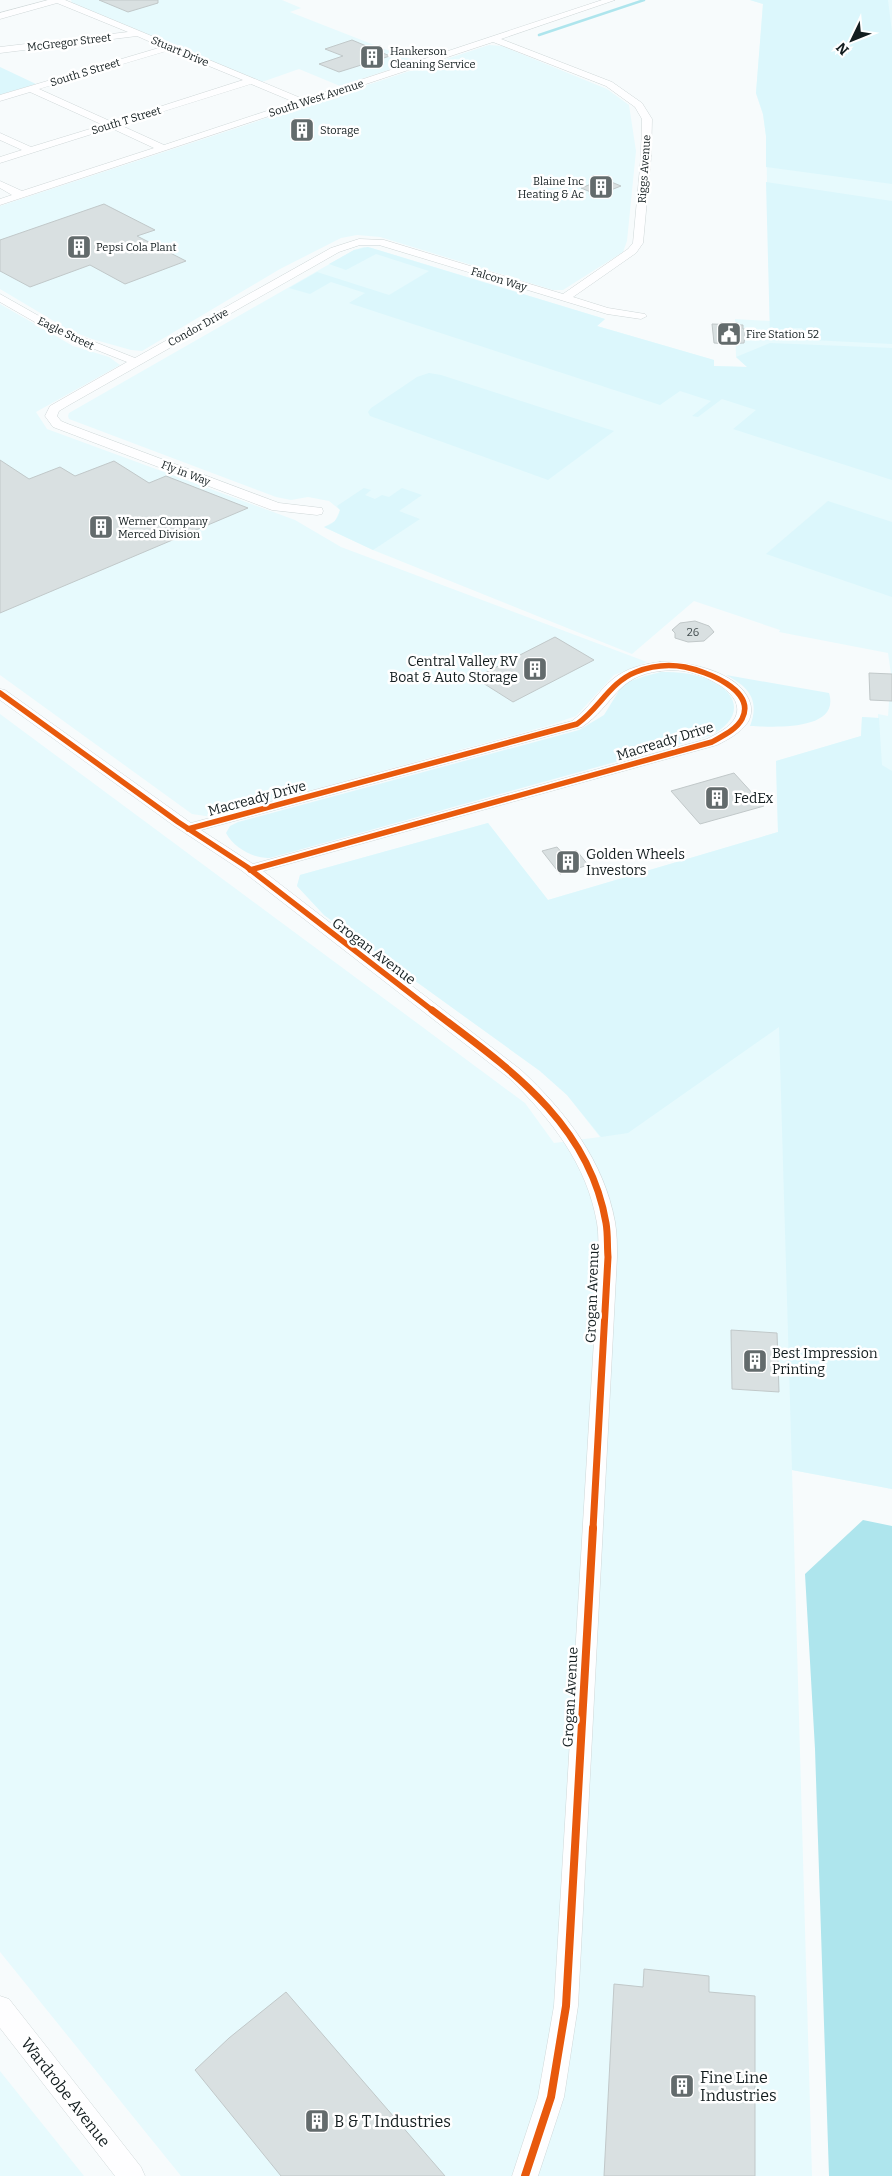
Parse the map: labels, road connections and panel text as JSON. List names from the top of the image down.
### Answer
{
  "streets": {
    "street": [
      "McGregor Street",
      "Stuart Drive",
      "South S Street",
      "South West Avenue",
      "South T Street",
      "Riggs Avenue",
      "Falcon Way",
      "Condor Drive",
      "Eagle Street",
      "Fly in Way",
      "Macready Drive",
      "Grogan Avenue",
      "Wardrobe Avenue"
    ]
  },
  "crossings": [
    ["McGregor Street", "Stuart Drive"],
    ["Stuart Drive", "South S Street"],
    ["Stuart Drive", "South West Avenue"],
    ["Stuart Drive", "South T Street"],
    ["South West Avenue", "Riggs Avenue"],
    ["Riggs Avenue", "Falcon Way"],
    ["Falcon Way", "Condor Drive"],
    ["Condor Drive", "Eagle Street"],
    ["Condor Drive", "Fly in Way"],
    ["Macready Drive", "Grogan Avenue"]
  ],
  "places": {
    "building": [
      "Hankerson Cleaning Service",
      "Storage",
      "Blaine Inc Heating & Ac",
      "Pepsi Cola Plant",
      "Werner Company Merced Division",
      "Central Valley RV Boat & Auto Storage",
      "FedEx",
      "Golden Wheels Investors",
      "Best Impression Printing",
      "Fine Line Industries",
      "B & T Industries"
    ],
    "public building": ["Fire Station 52"]
  },
  "house_numbers": ["26"],
  "north": "bottom left"
}
